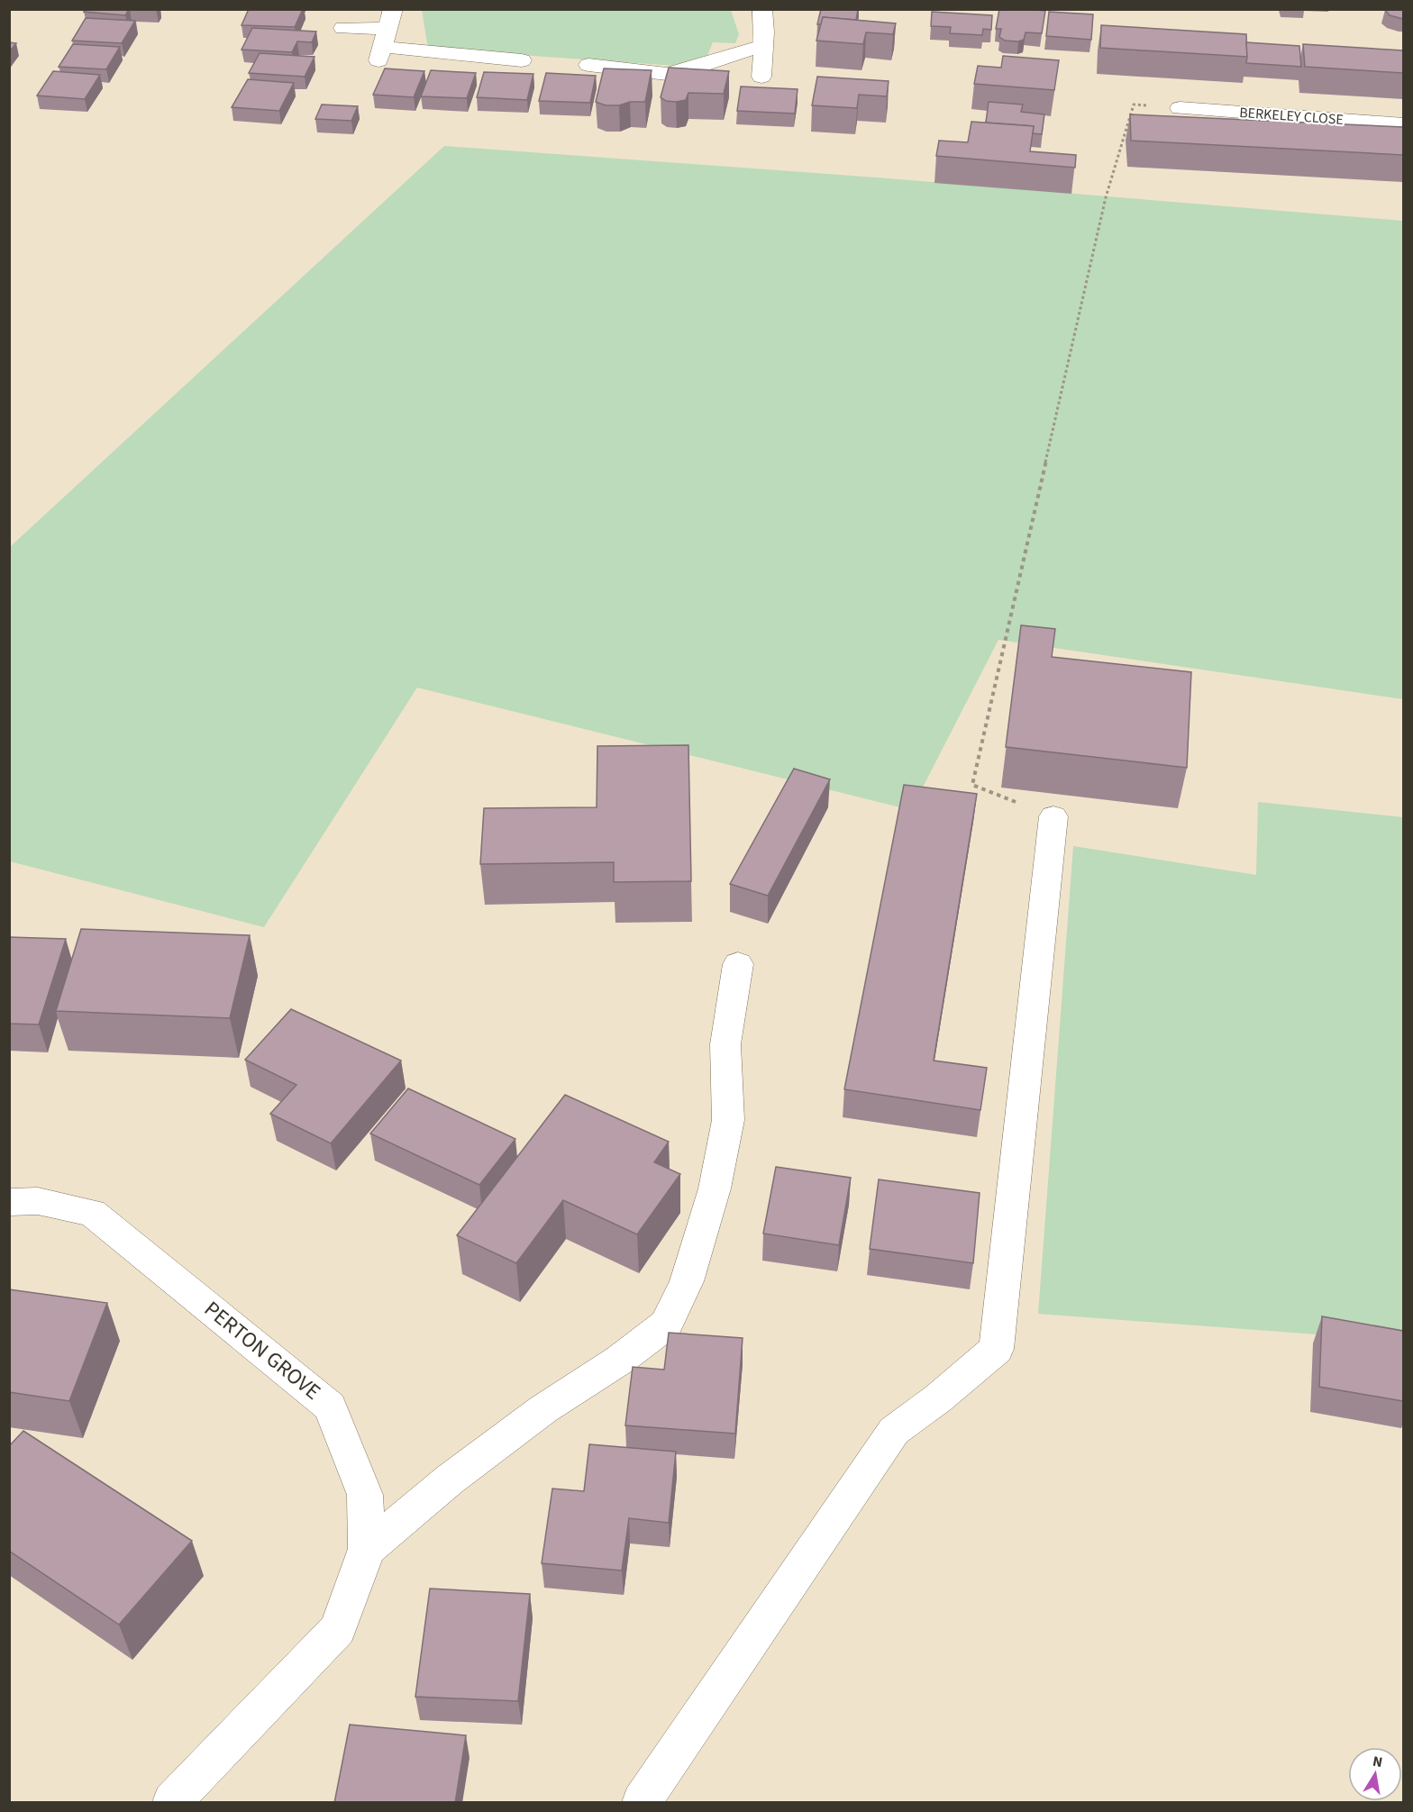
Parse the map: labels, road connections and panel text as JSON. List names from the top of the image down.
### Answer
{
  "streets": {
    "street": ["BERKELEY CLOSE", "PERTON GROVE"]
  },
  "north": "top"
}
